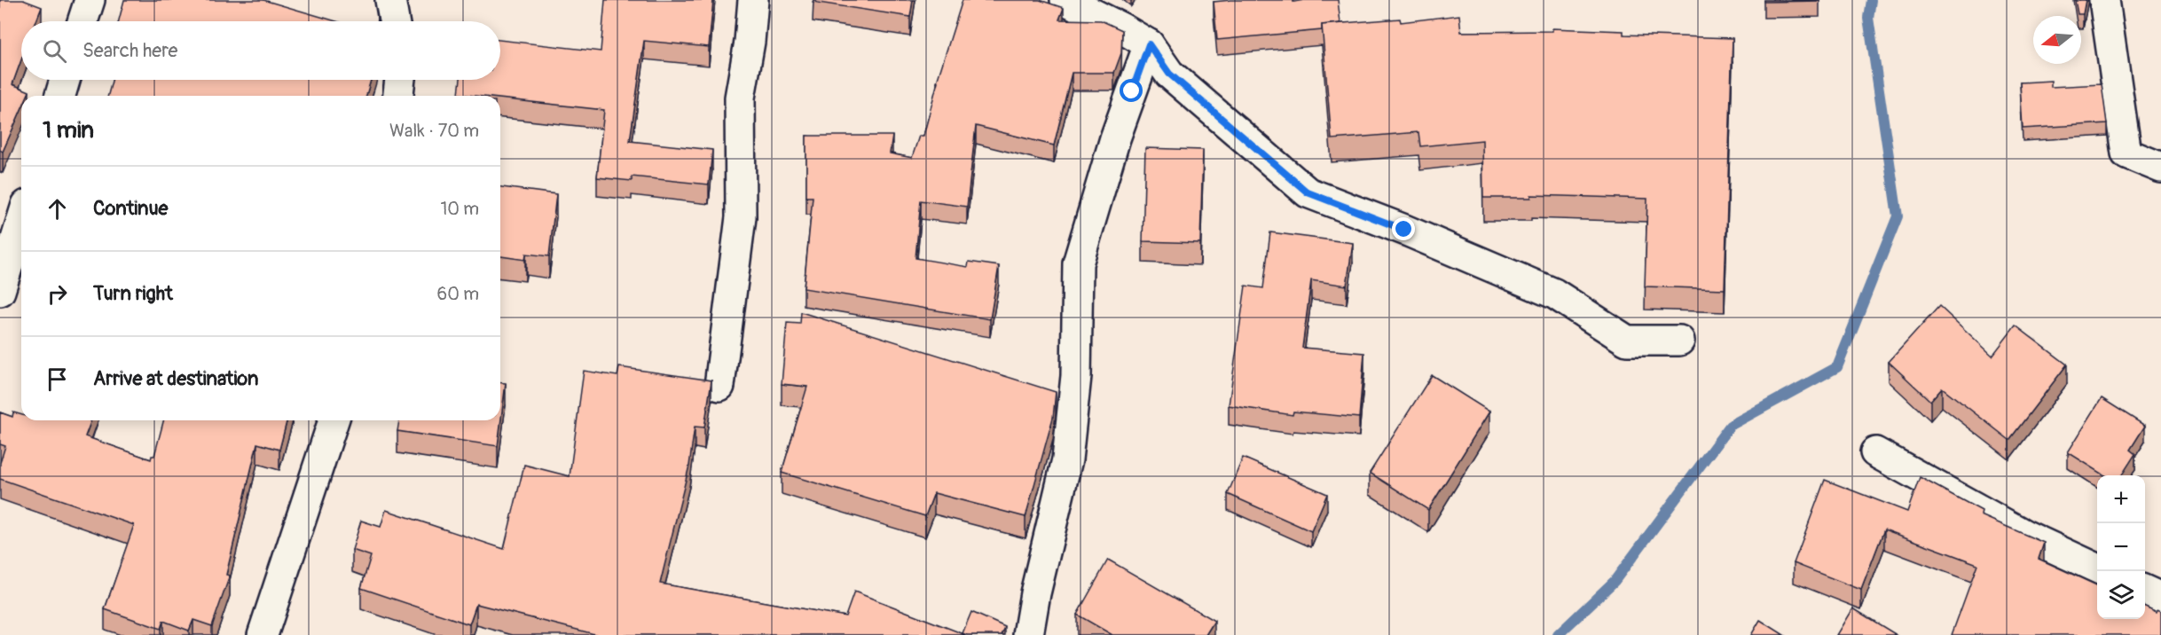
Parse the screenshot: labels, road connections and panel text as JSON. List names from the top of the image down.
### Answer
{
  "north": "left",
  "page": {
    "search": "Search here",
    "heading": ["1 min", "Walk · 70 m"],
    "list": [
      ["Continue", "10 m"],
      ["Turn right", "60 m"],
      "Arrive at destination"
    ],
    "map_buttons": ["+", "−"]
  }
}
